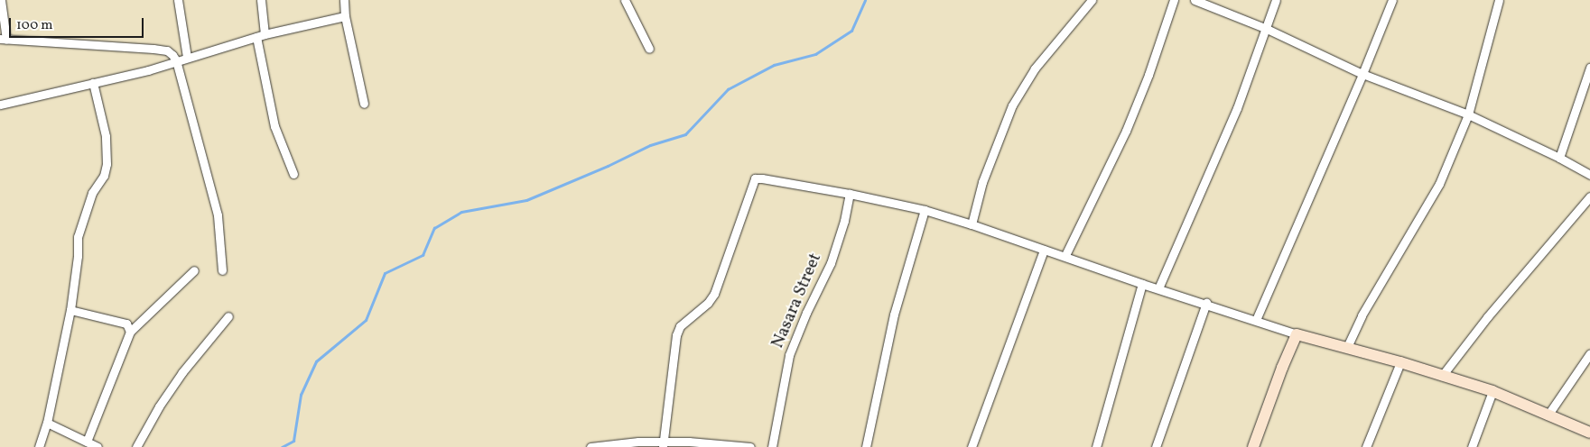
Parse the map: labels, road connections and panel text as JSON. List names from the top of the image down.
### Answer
{
  "streets": {
    "street": ["Nasara Street"]
  },
  "scale_bar": "100 m"
}
